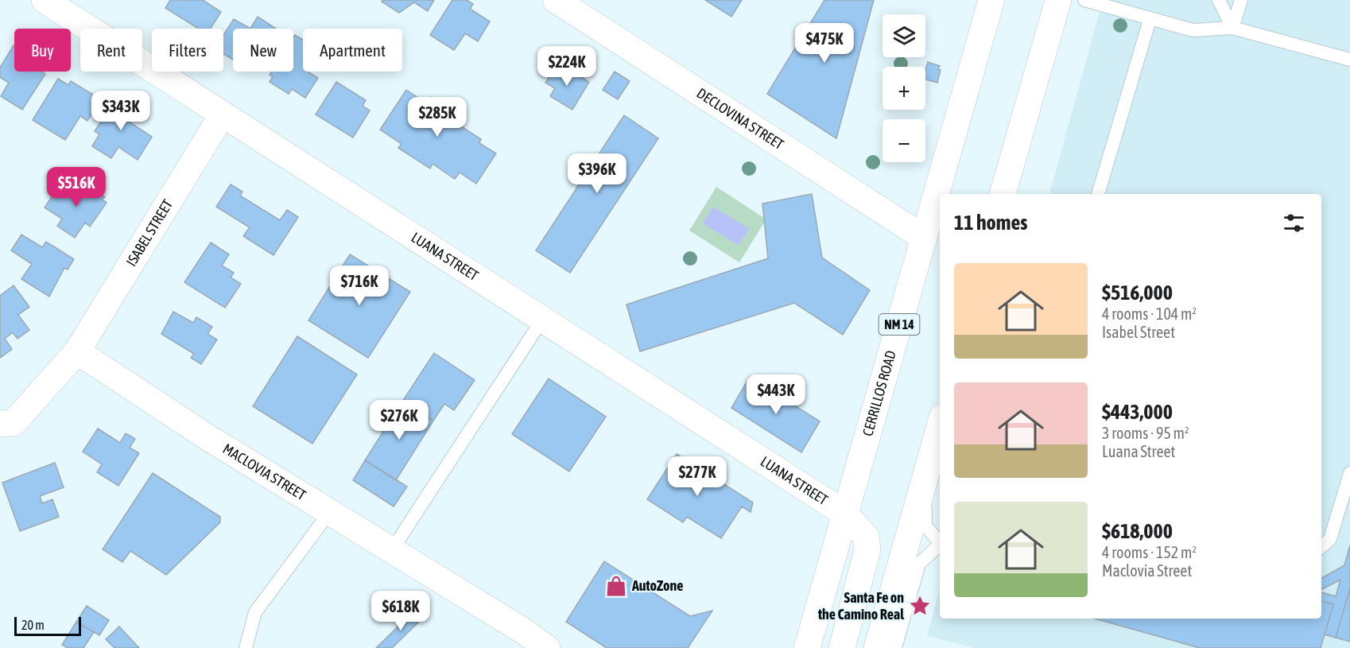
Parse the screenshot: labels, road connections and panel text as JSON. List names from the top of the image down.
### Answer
{
  "streets": {
    "street": [
      "DECLOVINA STREET",
      "ISABEL STREET",
      "LUANA STREET",
      "NM 14",
      "CERRILLOS ROAD",
      "MACLOVIA STREET"
    ]
  },
  "crossings": [
    ["DECLOVINA STREET", "CERRILLOS ROAD"],
    ["ISABEL STREET", "LUANA STREET"],
    ["ISABEL STREET", "MACLOVIA STREET"],
    ["LUANA STREET", "CERRILLOS ROAD"]
  ],
  "places": {
    "shop": ["AutoZone"],
    "place": ["Santa Fe on the Camino Real"]
  },
  "scale_bar": "20 m",
  "page": {
    "map_buttons": ["+", "−"],
    "price": [
      "$475K",
      "$224K",
      "$343K",
      "$285K",
      "$396K",
      "$516K",
      "$716K",
      "$443K",
      "$276K",
      "$277K",
      "$618K"
    ],
    "chip": [
      "Buy",
      "Rent",
      "Filters",
      "New",
      "Apartment"
    ],
    "heading": "11 homes",
    "list": [
      {
        "name": "$516,000",
        "note": "4 rooms · 104 m² · Isabel Street"
      },
      {
        "name": "$443,000",
        "note": "3 rooms · 95 m² · Luana Street"
      },
      {
        "name": "$618,000",
        "note": "4 rooms · 152 m² · Maclovia Street"
      }
    ],
    "scale": "20 m"
  }
}
